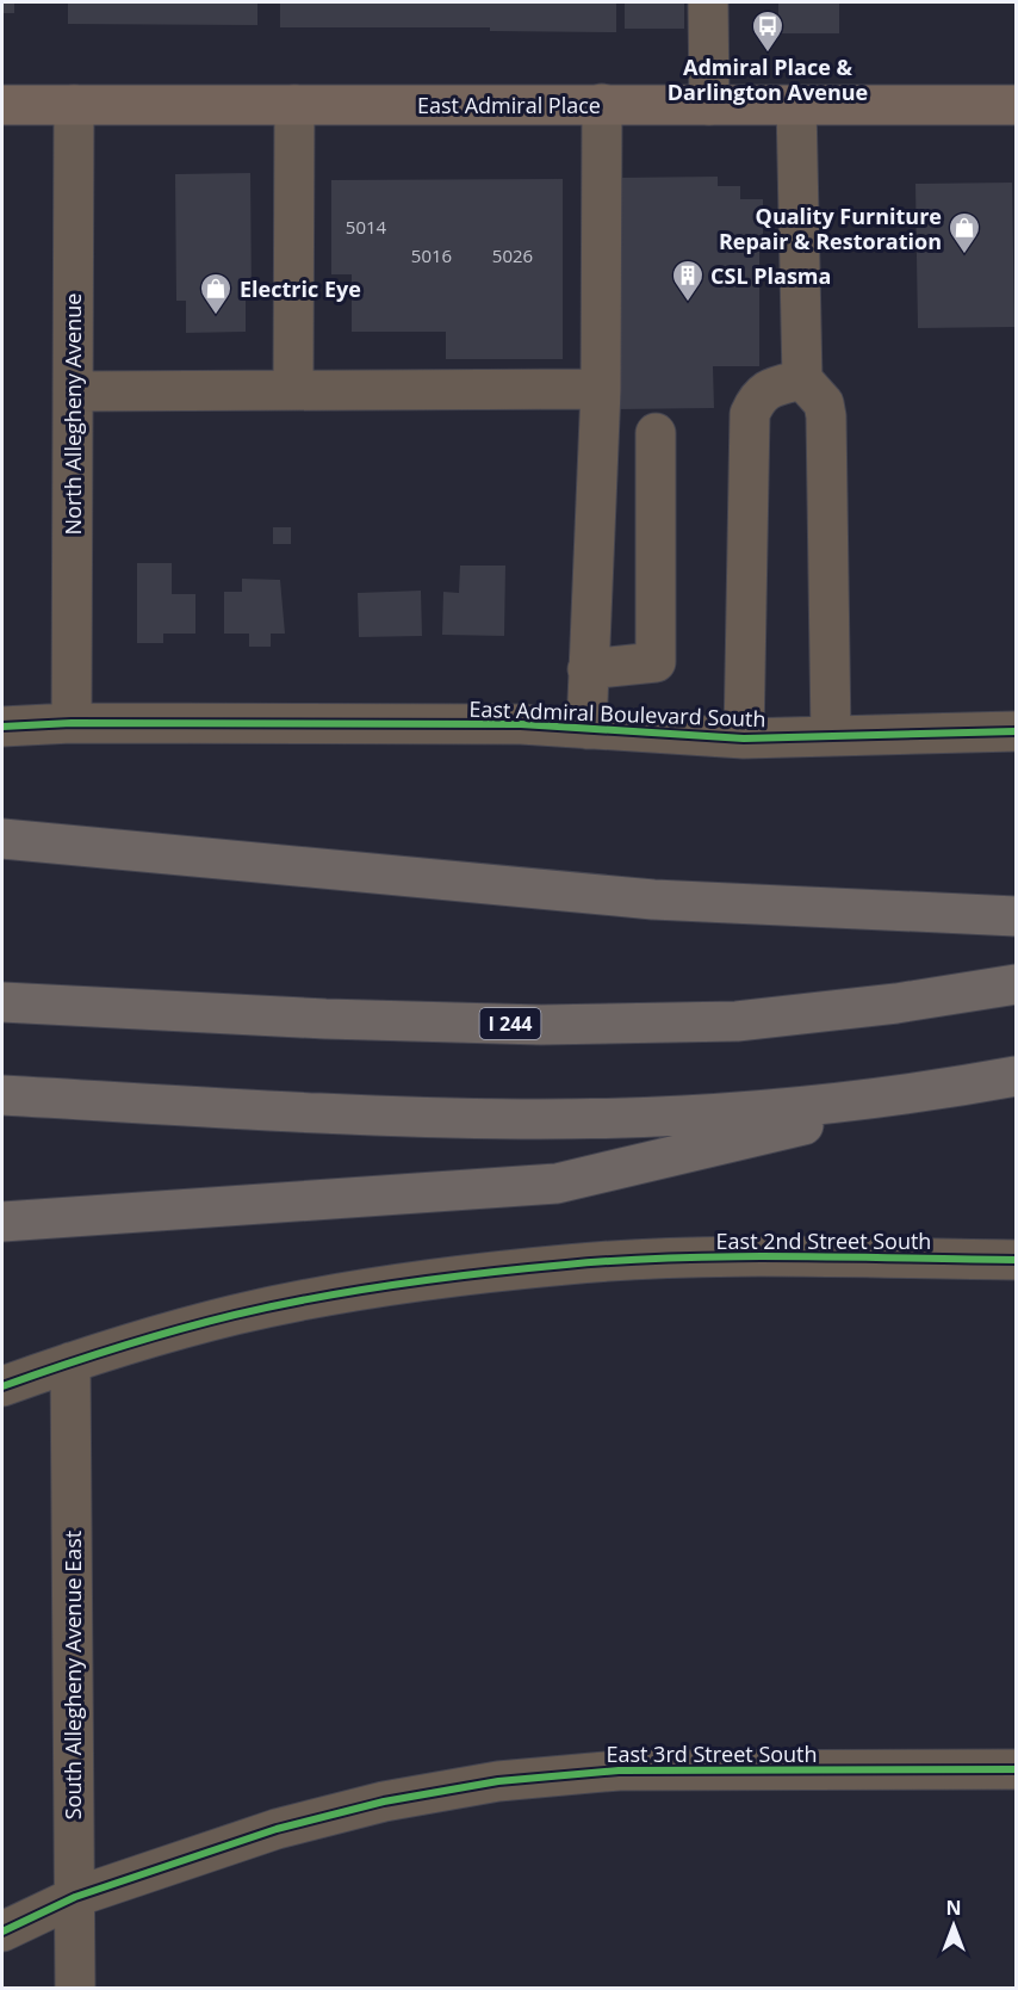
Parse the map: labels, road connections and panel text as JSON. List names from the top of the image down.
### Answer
{
  "streets": {
    "highway": ["I 244"],
    "main road": ["East Admiral Place"],
    "street": [
      "North Allegheny Avenue",
      "East Admiral Boulevard South",
      "East 2nd Street South",
      "South Allegheny Avenue East",
      "East 3rd Street South"
    ]
  },
  "crossings": [
    ["East Admiral Place", "North Allegheny Avenue"],
    ["North Allegheny Avenue", "East Admiral Boulevard South"],
    ["East 2nd Street South", "South Allegheny Avenue East"],
    ["South Allegheny Avenue East", "East 3rd Street South"]
  ],
  "places": {
    "bus stop": ["Admiral Place & Darlington Avenue"],
    "shop": ["Quality Furniture Repair & Restoration", "Electric Eye"],
    "building": ["CSL Plasma"]
  },
  "house_numbers": ["5014", "5016", "5026"],
  "north": "top"
}
